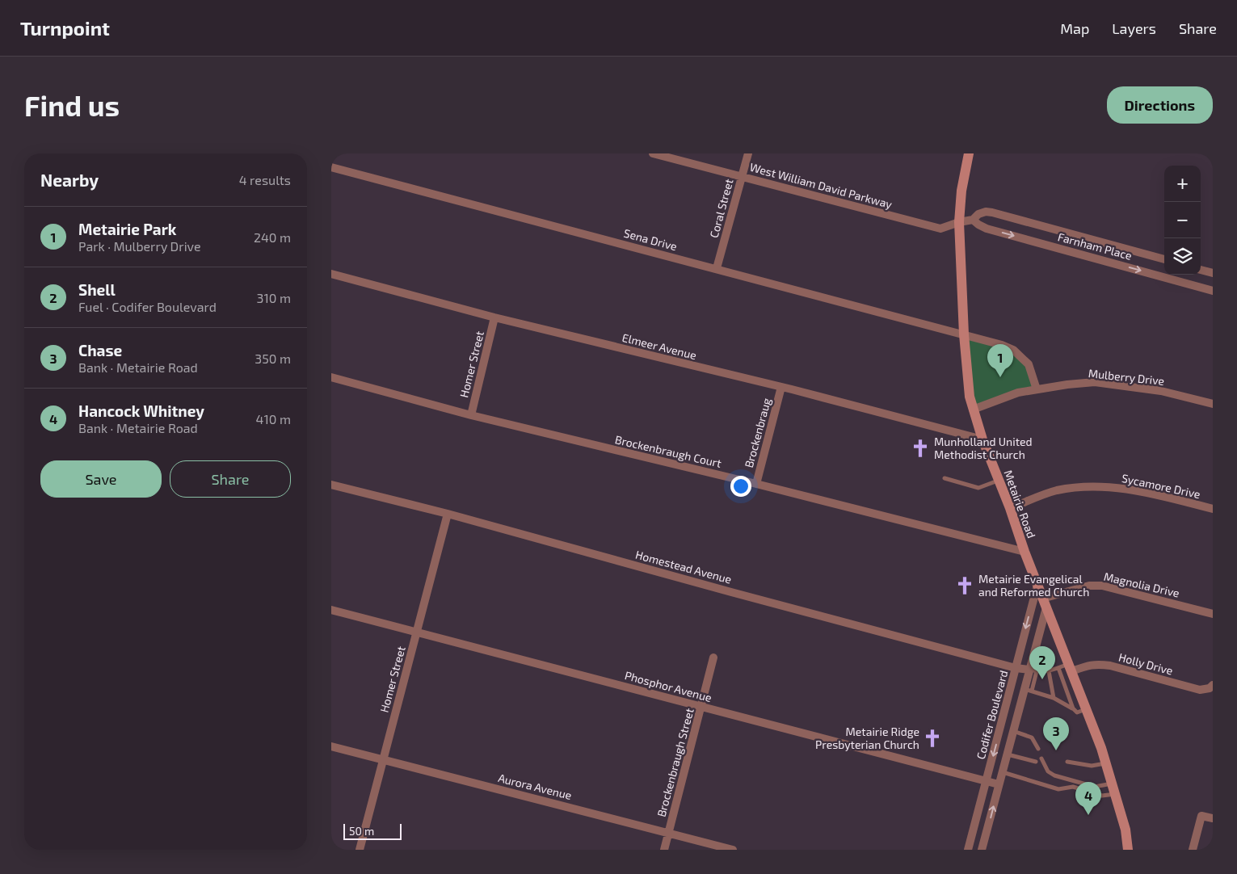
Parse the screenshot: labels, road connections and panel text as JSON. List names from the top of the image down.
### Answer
{
  "streets": {
    "main road": ["Metairie Road"],
    "street": [
      "West William David Parkway",
      "Coral Street",
      "Sena Drive",
      "Farnham Place",
      "Elmeer Avenue",
      "Homer Street",
      "Mulberry Drive",
      "Brockenbraug",
      "Brockenbraugh Court",
      "Sycamore Drive",
      "Homestead Avenue",
      "Magnolia Drive",
      "Holly Drive",
      "Phosphor Avenue",
      "Codifer Boulevard",
      "Brockenbraugh Street",
      "Aurora Avenue"
    ]
  },
  "crossings": [
    ["West William David Parkway", "Coral Street"],
    ["West William David Parkway", "Farnham Place"],
    ["West William David Parkway", "Metairie Road"],
    ["Coral Street", "Sena Drive"],
    ["Sena Drive", "Metairie Road"],
    ["Farnham Place", "Metairie Road"],
    ["Elmeer Avenue", "Homer Street"],
    ["Elmeer Avenue", "Brockenbraug"],
    ["Elmeer Avenue", "Metairie Road"],
    ["Homer Street", "Brockenbraugh Court"],
    ["Homer Street", "Homestead Avenue"],
    ["Homer Street", "Phosphor Avenue"],
    ["Homer Street", "Aurora Avenue"],
    ["Mulberry Drive", "Metairie Road"],
    ["Brockenbraug", "Brockenbraugh Court"],
    ["Brockenbraugh Court", "Metairie Road"],
    ["Sycamore Drive", "Metairie Road"],
    ["Metairie Road", "Magnolia Drive"],
    ["Metairie Road", "Holly Drive"],
    ["Metairie Road", "Codifer Boulevard"],
    ["Homestead Avenue", "Codifer Boulevard"],
    ["Phosphor Avenue", "Codifer Boulevard"],
    ["Phosphor Avenue", "Brockenbraugh Street"],
    ["Brockenbraugh Street", "Aurora Avenue"]
  ],
  "places": {
    "church": ["Munholland United Methodist Church", "Metairie Evangelical and Reformed Church", "Metairie Ridge Presbyterian Church"]
  },
  "scale_bar": "50 m",
  "page": {
    "header": "Turnpoint",
    "nav": ["Map", "Layers", "Share"],
    "buttons": [
      "Directions",
      ["Save", "Share"]
    ],
    "title": "Find us",
    "heading": ["Nearby", "4 results"],
    "map_buttons": ["+", "−"],
    "list": [
      {
        "mark": "1",
        "name": "Metairie Park",
        "note": "Park · Mulberry Drive",
        "value": "240 m"
      },
      {
        "mark": "2",
        "name": "Shell",
        "note": "Fuel · Codifer Boulevard",
        "value": "310 m"
      },
      {
        "mark": "3",
        "name": "Chase",
        "note": "Bank · Metairie Road",
        "value": "350 m"
      },
      {
        "mark": "4",
        "name": "Hancock Whitney",
        "note": "Bank · Metairie Road",
        "value": "410 m"
      }
    ],
    "pins": [
      "1",
      "2",
      "3",
      "4"
    ],
    "scale": "50 m"
  }
}
